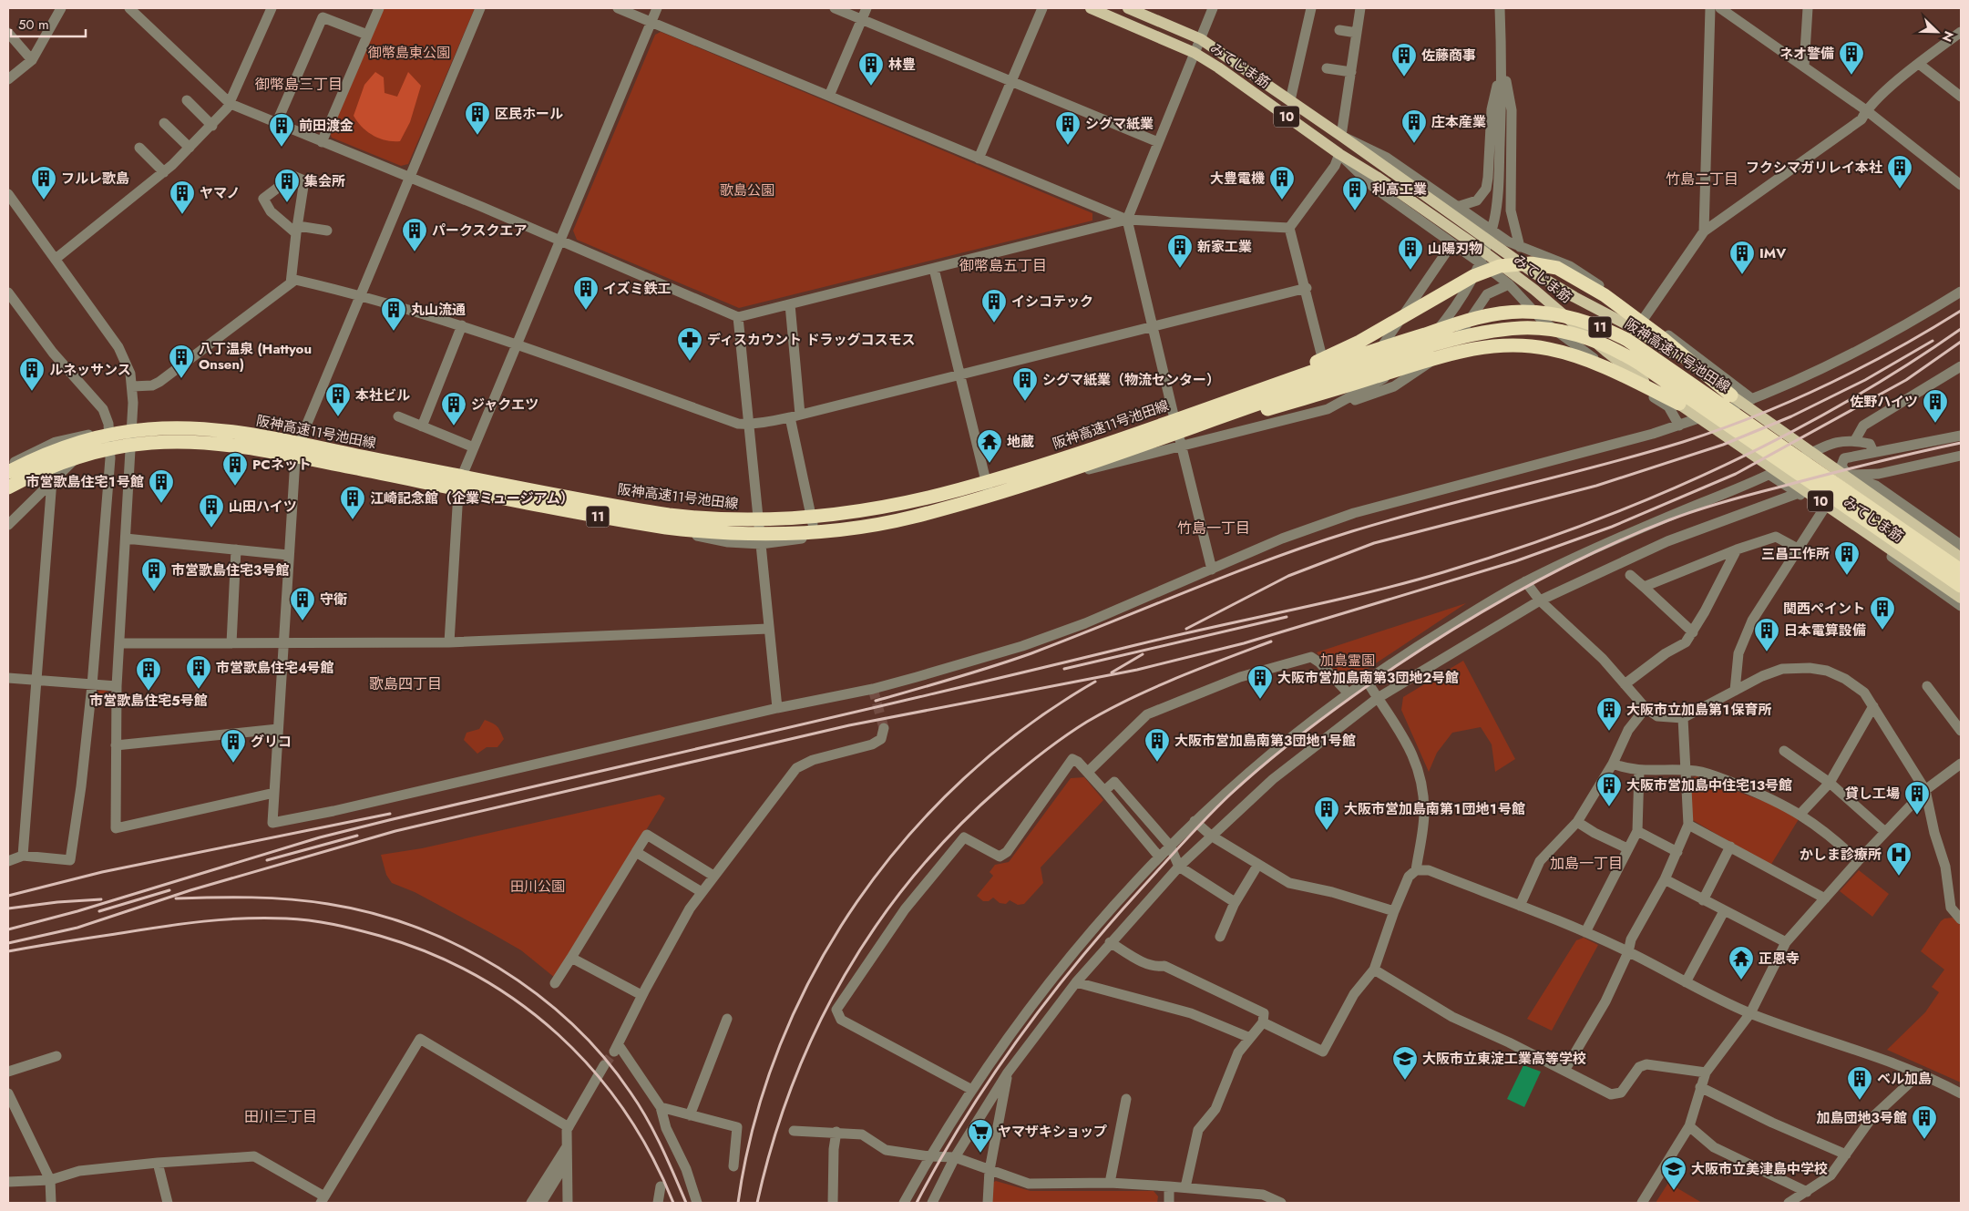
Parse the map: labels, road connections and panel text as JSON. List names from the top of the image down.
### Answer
{
  "streets": {
    "highway": ["11", "阪神高速11号池田線"],
    "main road": ["みてじま筋", "10"]
  },
  "crossings": [
    ["みてじま筋", "11"],
    ["11", "阪神高速11号池田線"]
  ],
  "districts": [
    "御幣島三丁目",
    "竹島二丁目",
    "御幣島五丁目",
    "竹島一丁目",
    "歌島四丁目",
    "加島一丁目",
    "田川三丁目"
  ],
  "parks": [
    "御幣島東公園",
    "歌島公園",
    "加島霊園",
    "田川公園"
  ],
  "places": {
    "building": [
      "ネオ警備",
      "佐藤商事",
      "林豊",
      "区民ホール",
      "庄本産業",
      "シグマ紙業",
      "前田渡金",
      "フクシマガリレイ本社",
      "フルレ歌島",
      "大豊電機",
      "集会所",
      "利高工業",
      "ヤマノ",
      "パークスクエア",
      "新家工業",
      "山陽刃物",
      "IMV",
      "イズミ鉄工",
      "イシコテック",
      "丸山流通",
      "八丁温泉 (Hattyou Onsen)",
      "ルネッサンス",
      "シグマ紙業（物流センター）",
      "本社ビル",
      "佐野ハイツ",
      "ジャクエツ",
      "PCネット",
      "市営歌島住宅１号館",
      "江崎記念館（企業ミュージアム）",
      "山田ハイツ",
      "三昌工作所",
      "市営歌島住宅３号館",
      "守衛",
      "関西ペイント",
      "日本電算設備",
      "市営歌島住宅４号館",
      "市営歌島住宅５号館",
      "大阪市営加島南第３団地２号館",
      "大阪市立加島第１保育所",
      "大阪市営加島南第３団地１号館",
      "グリコ",
      "大阪市営加島中住宅13号館",
      "貸し工場",
      "大阪市営加島南第１団地１号館",
      "ベル加島",
      "加島団地３号館"
    ],
    "pharmacy": ["ディスカウント ドラッグコスモス"],
    "temple": ["地蔵", "正恩寺"],
    "hospital": ["かしま診療所"],
    "school or university": ["大阪市立東淀工業高等学校", "大阪市立美津島中学校"],
    "supermarket": ["ヤマザキショップ"]
  },
  "scale_bar": "50 m",
  "north": "bottom right"
}
